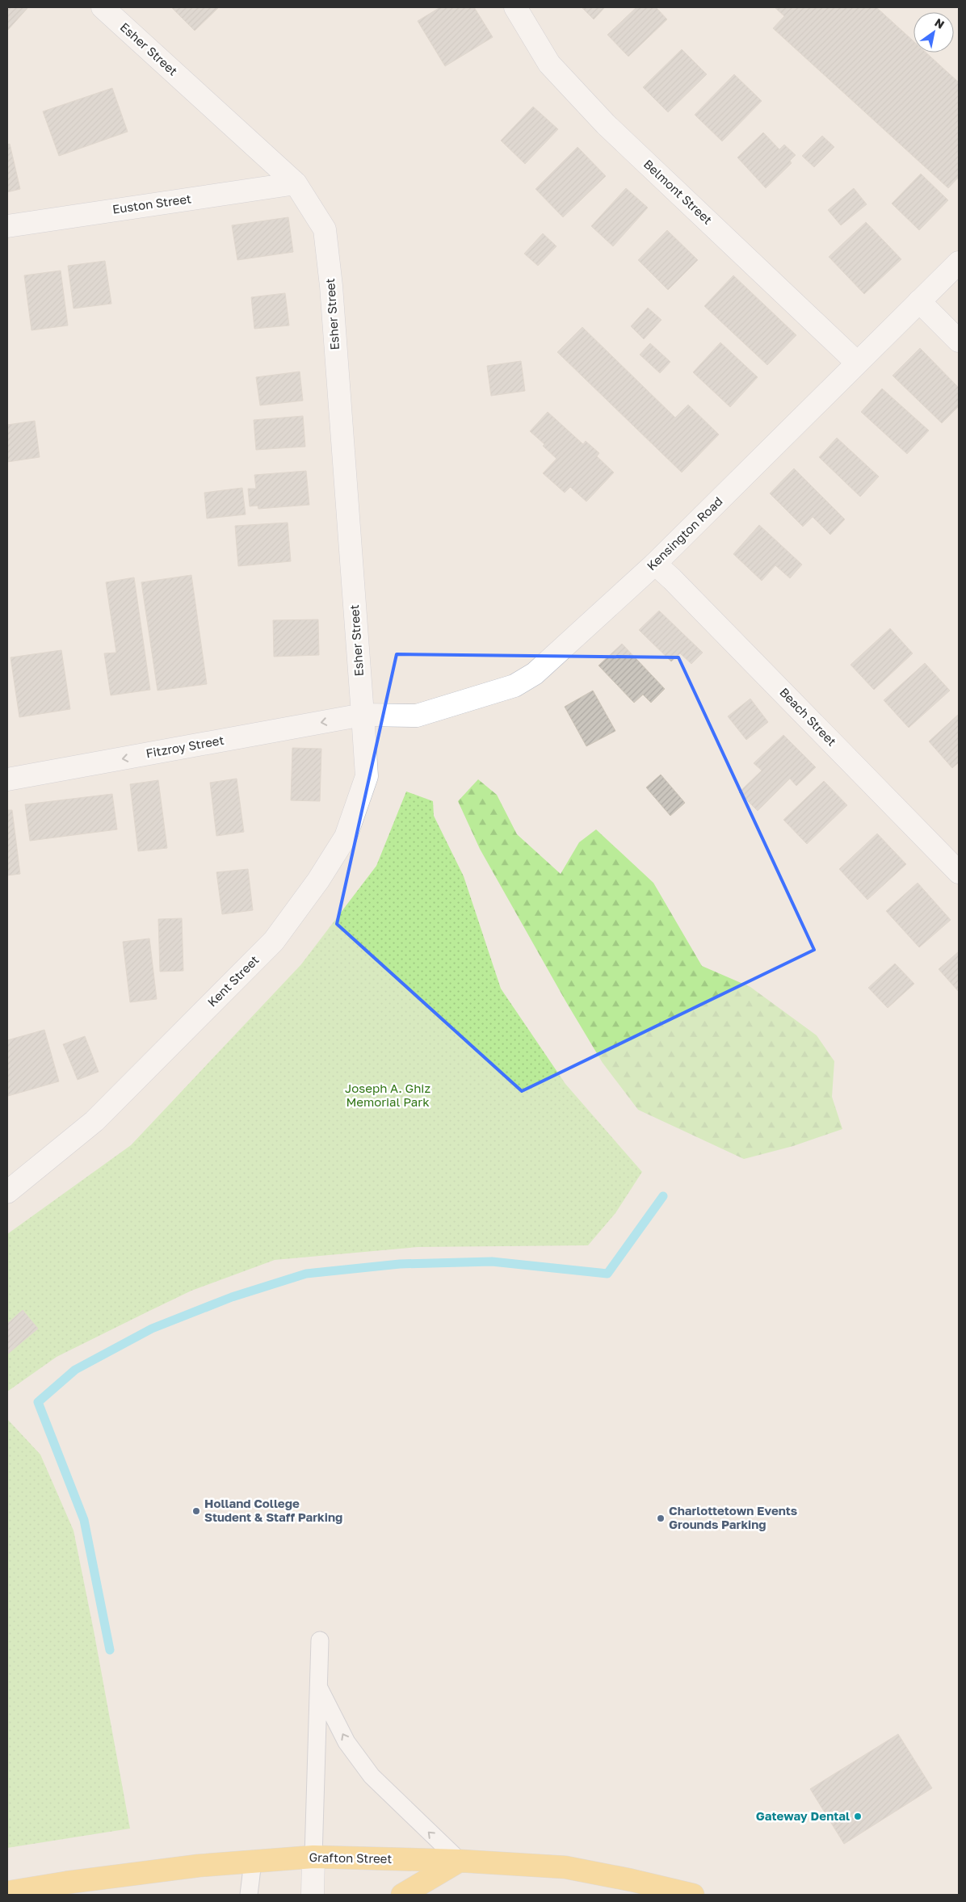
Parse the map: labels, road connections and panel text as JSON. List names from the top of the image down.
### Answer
{
  "streets": {
    "main road": ["Grafton Street"],
    "street": [
      "Esher Street",
      "Belmont Street",
      "Euston Street",
      "Kensington Road",
      "Beach Street",
      "Fitzroy Street",
      "Kent Street"
    ]
  },
  "crossings": [
    ["Esher Street", "Euston Street"],
    ["Esher Street", "Kensington Road"],
    ["Esher Street", "Fitzroy Street"],
    ["Esher Street", "Kent Street"],
    ["Belmont Street", "Kensington Road"],
    ["Kensington Road", "Beach Street"],
    ["Kensington Road", "Fitzroy Street"],
    ["Kensington Road", "Kent Street"],
    ["Fitzroy Street", "Kent Street"]
  ],
  "one_way": ["Fitzroy Street"],
  "parks": ["Joseph A. Ghiz Memorial Park"],
  "places": ["Holland College Student & Staff Parking", "Charlottetown Events Grounds Parking", "Gateway Dental"],
  "north": "top right"
}
